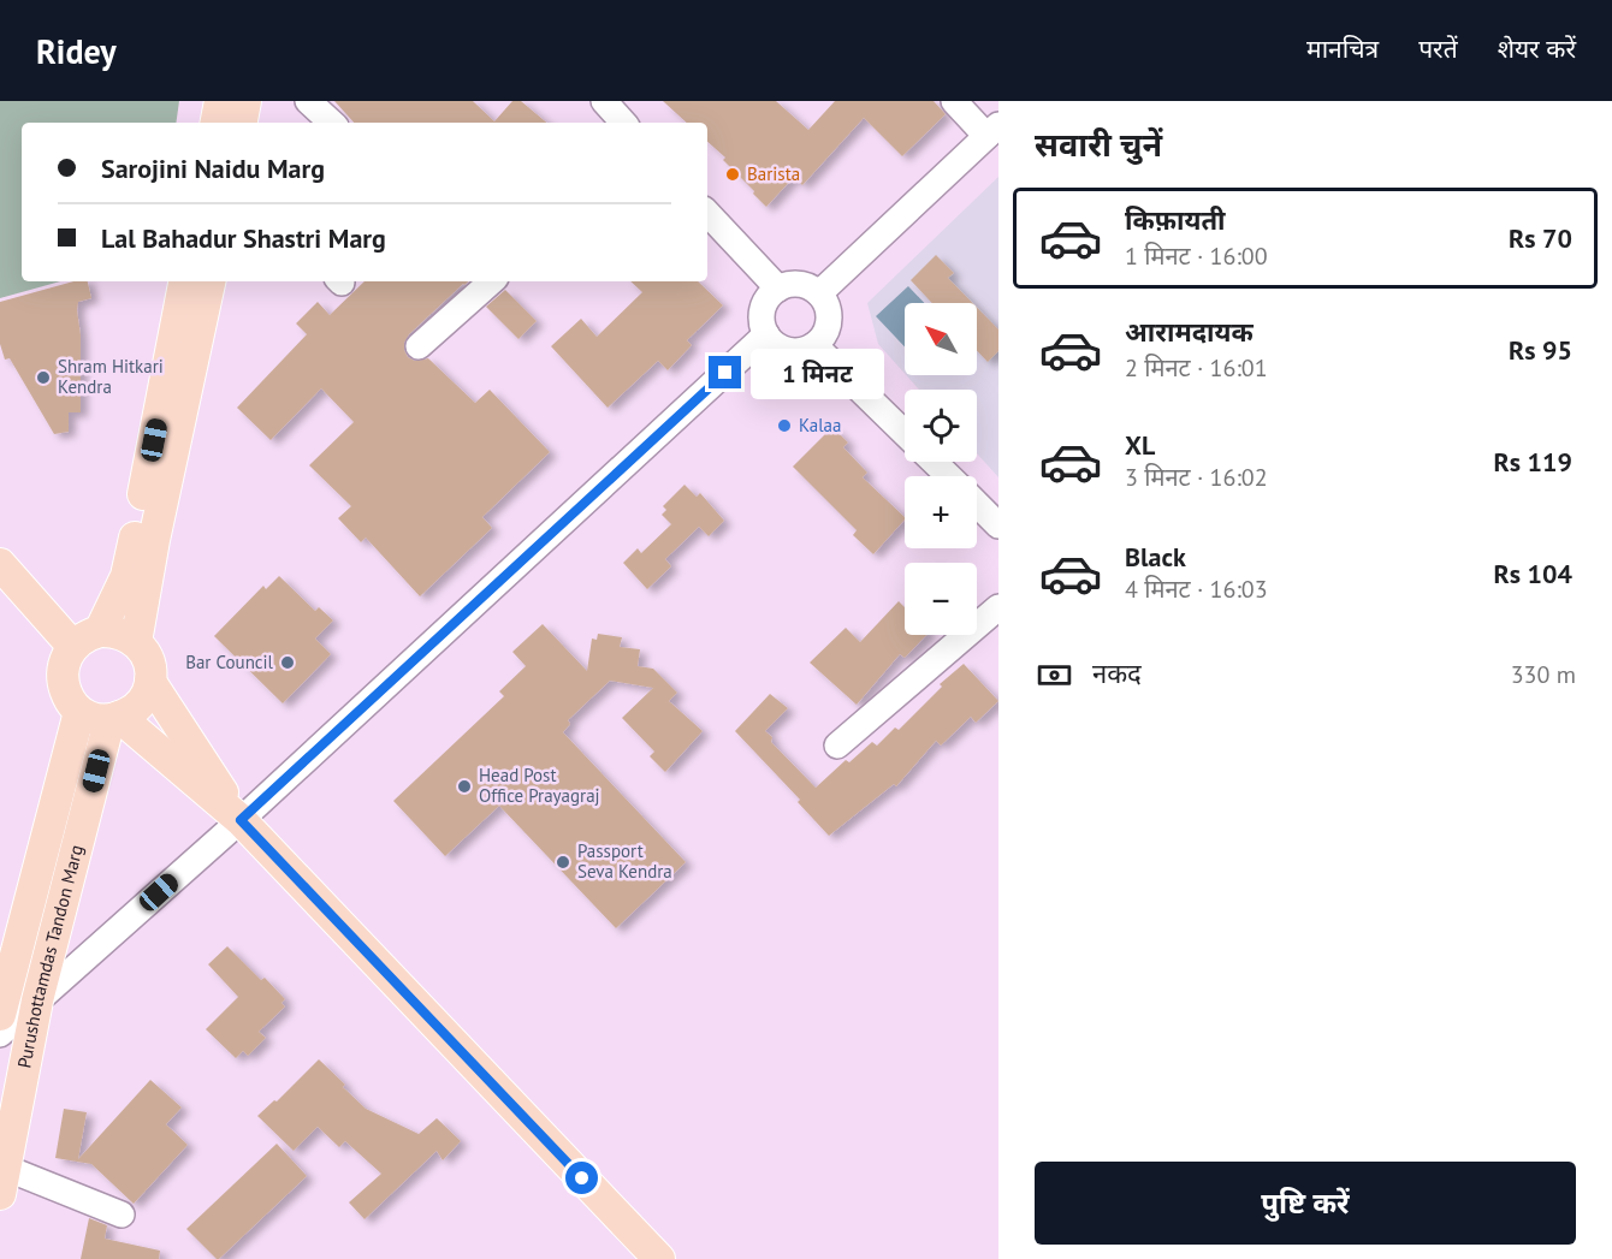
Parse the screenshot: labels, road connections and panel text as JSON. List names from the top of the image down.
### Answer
{
  "streets": {
    "main road": ["Purushottamdas Tandon Marg"]
  },
  "places": [
    "Barista",
    "Shram Hitkari Kendra",
    "Kalaa",
    "Bar Council",
    "Head Post Office Prayagraj",
    "Passport Seva Kendra"
  ],
  "north": "top left",
  "page": {
    "header": "Ridey",
    "nav": ["मानचित्र", "परतें", "शेयर करें"],
    "heading": "सवारी चुनें",
    "banner": ["Sarojini Naidu Marg", "Lal Bahadur Shastri Marg"],
    "list": [
      {
        "name": "किफ़ायती",
        "note": "1 मिनट · 16:00",
        "value": "Rs 70"
      },
      {
        "name": "आरामदायक",
        "note": "2 मिनट · 16:01",
        "value": "Rs 95"
      },
      {
        "name": "XL",
        "note": "3 मिनट · 16:02",
        "value": "Rs 119"
      },
      {
        "name": "Black",
        "note": "4 मिनट · 16:03",
        "value": "Rs 104"
      }
    ],
    "map_buttons": ["+", "−"],
    "bubble": "1 मिनट",
    "pay": ["नकद", "330 m"],
    "buttons": "पुष्टि करें"
  }
}
